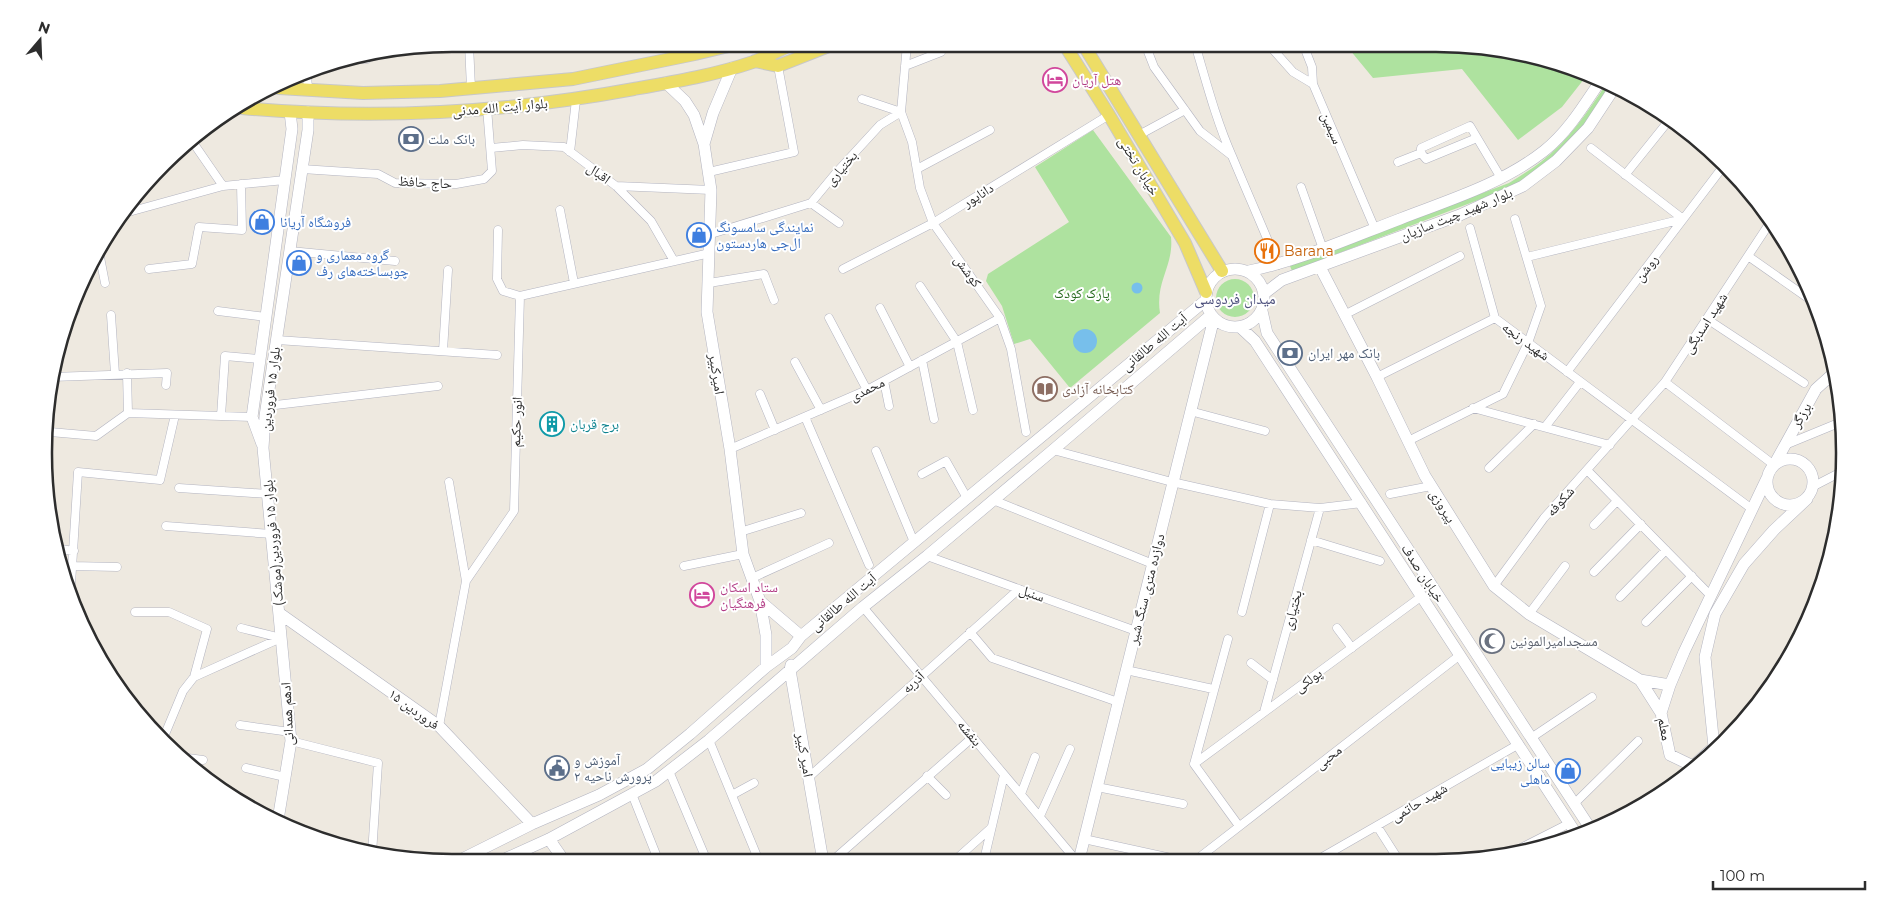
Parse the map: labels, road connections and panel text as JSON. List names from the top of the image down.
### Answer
{
  "streets": {
    "main road": [
      "بلوار آیت الله مدنی",
      "خیابان تختی",
      "بلوار شهید چیت سازیان",
      "آیت الله طالقانی",
      "امیرکبیر",
      "بلوار ۱۵ فروردین",
      "برزگر",
      "پیروزی",
      "بلوار ۱۵ فروردین(موشک)",
      "خیابان صدف",
      "دوازده متری سنگ شیر",
      "۱۵ فروردین",
      "ادهم همدانی",
      "معلم",
      "امیر کبیر"
    ],
    "street": [
      "سیمین",
      "بختیاری",
      "اقبال",
      "حاج حافظ",
      "داناپور",
      "روشن",
      "کوشش",
      "شهید اسدبگی",
      "شهید رنجه",
      "محمدی",
      "انور حکیم",
      "شکوفه",
      "سنبل",
      "پولکی",
      "آذربه",
      "بنفشه",
      "محبی",
      "شهید حاتمی"
    ]
  },
  "crossings": [
    ["بلوار آیت الله مدنی", "حاج حافظ"],
    ["بلوار آیت الله مدنی", "بلوار ۱۵ فروردین"],
    ["سیمین", "بلوار شهید چیت سازیان"],
    ["خیابان تختی", "داناپور"],
    ["خیابان تختی", "بلوار شهید چیت سازیان"],
    ["خیابان تختی", "آیت الله طالقانی"],
    ["خیابان تختی", "خیابان صدف"],
    ["خیابان تختی", "دوازده متری سنگ شیر"],
    ["بختیاری", "کوشش"],
    ["بختیاری", "پولکی"],
    ["اقبال", "حاج حافظ"],
    ["حاج حافظ", "بلوار ۱۵ فروردین"],
    ["داناپور", "کوشش"],
    ["بلوار شهید چیت سازیان", "آیت الله طالقانی"],
    ["بلوار شهید چیت سازیان", "پیروزی"],
    ["بلوار شهید چیت سازیان", "خیابان صدف"],
    ["بلوار شهید چیت سازیان", "دوازده متری سنگ شیر"],
    ["روشن", "شهید رنجه"],
    ["کوشش", "محمدی"],
    ["شهید اسدبگی", "شهید رنجه"],
    ["شهید اسدبگی", "شکوفه"],
    ["شهید رنجه", "شکوفه"],
    ["شهید رنجه", "معلم"],
    ["آیت الله طالقانی", "امیرکبیر"],
    ["آیت الله طالقانی", "خیابان صدف"],
    ["آیت الله طالقانی", "دوازده متری سنگ شیر"],
    ["آیت الله طالقانی", "سنبل"],
    ["آیت الله طالقانی", "۱۵ فروردین"],
    ["آیت الله طالقانی", "بنفشه"],
    ["آیت الله طالقانی", "امیر کبیر"],
    ["امیرکبیر", "محمدی"],
    ["بلوار ۱۵ فروردین", "بلوار ۱۵ فروردین(موشک)"],
    ["برزگر", "معلم"],
    ["انور حکیم", "۱۵ فروردین"],
    ["شکوفه", "پیروزی"],
    ["بلوار ۱۵ فروردین(موشک)", "۱۵ فروردین"],
    ["بلوار ۱۵ فروردین(موشک)", "ادهم همدانی"],
    ["خیابان صدف", "دوازده متری سنگ شیر"],
    ["خیابان صدف", "پولکی"],
    ["خیابان صدف", "محبی"],
    ["خیابان صدف", "شهید حاتمی"],
    ["دوازده متری سنگ شیر", "سنبل"],
    ["سنبل", "آذربه"],
    ["آذربه", "بنفشه"],
    ["آذربه", "امیر کبیر"]
  ],
  "districts": ["میدان فردوسی"],
  "parks": ["پارک کودک"],
  "places": {
    "hotel": ["هتل آریان", "ستاد اسکان فرهنگیان"],
    "bank": ["بانک ملت", "بانک مهر ایران"],
    "shop": [
      "فروشگاه آریانا",
      "نمایندگی سامسونگ ال‌جی هاردستون",
      "گروه معماری و چوبساخته‌های رف",
      "سالن زیبایی ماهلی"
    ],
    "restaurant": ["Barana"],
    "library": ["کتابخانه آزادی"],
    "building": ["برج قربان"],
    "mosque": ["مسجدامیرالمونین"],
    "public building": ["آموزش و پرورش ناحیه ۲"]
  },
  "scale_bar": "100 m",
  "north": "top"
}
